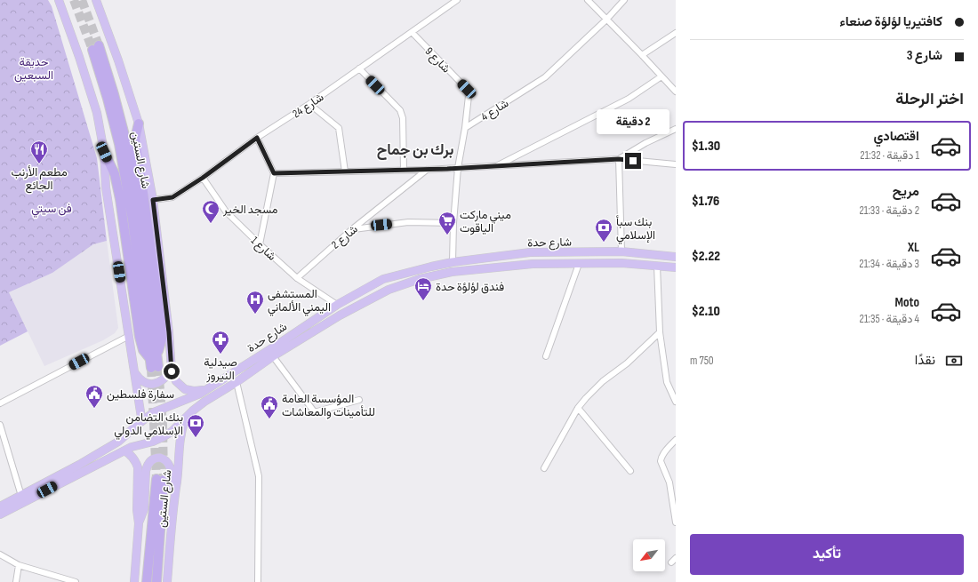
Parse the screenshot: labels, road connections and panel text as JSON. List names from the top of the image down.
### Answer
{
  "streets": {
    "highway": ["شارع الستين"],
    "main road": ["شارع حدة"],
    "street": [
      "شارع 9",
      "شارع 24",
      "شارع 4",
      "شارع 2",
      "شارع 1"
    ]
  },
  "crossings": [
    ["شارع 9", "شارع 24"],
    ["شارع 9", "شارع 4"],
    ["شارع 24", "شارع 1"],
    ["شارع الستين", "شارع حدة"],
    ["شارع 2", "شارع 1"],
    ["شارع حدة", "شارع 1"]
  ],
  "districts": ["برك بن جماح"],
  "parks": ["حديقة السبعين", "فن سيتي"],
  "places": {
    "restaurant": ["مطعم الأرنب الجائع"],
    "mosque": ["مسجد الخير"],
    "supermarket": ["ميني ماركت الياقوت"],
    "bank": ["بنك سبأ الإسلامي", "بنك التضامن الإسلامي الدولي"],
    "hotel": ["فندق لؤلؤة حدة"],
    "hospital": ["المستشفى اليمني الألماني"],
    "pharmacy": ["صيدلية النيروز"],
    "public building": ["سفارة فلسطين", "المؤسسة العامة للتأمينات والمعاشات"]
  },
  "north": "bottom left",
  "page": {
    "banner": ["كافتيريا لؤلؤة صنعاء", "شارع 3"],
    "heading": "اختر الرحلة",
    "bubble": "2 دقيقة",
    "list": [
      {
        "name": "اقتصادي",
        "note": "1 دقيقة · 21:32",
        "value": "$1.30"
      },
      {
        "name": "مريح",
        "note": "2 دقيقة · 21:33",
        "value": "$1.76"
      },
      {
        "name": "XL",
        "note": "3 دقيقة · 21:34",
        "value": "$2.22"
      },
      {
        "name": "Moto",
        "note": "4 دقيقة · 21:35",
        "value": "$2.10"
      }
    ],
    "pay": ["نقدًا", "750 m"],
    "buttons": "تأكيد"
  }
}
